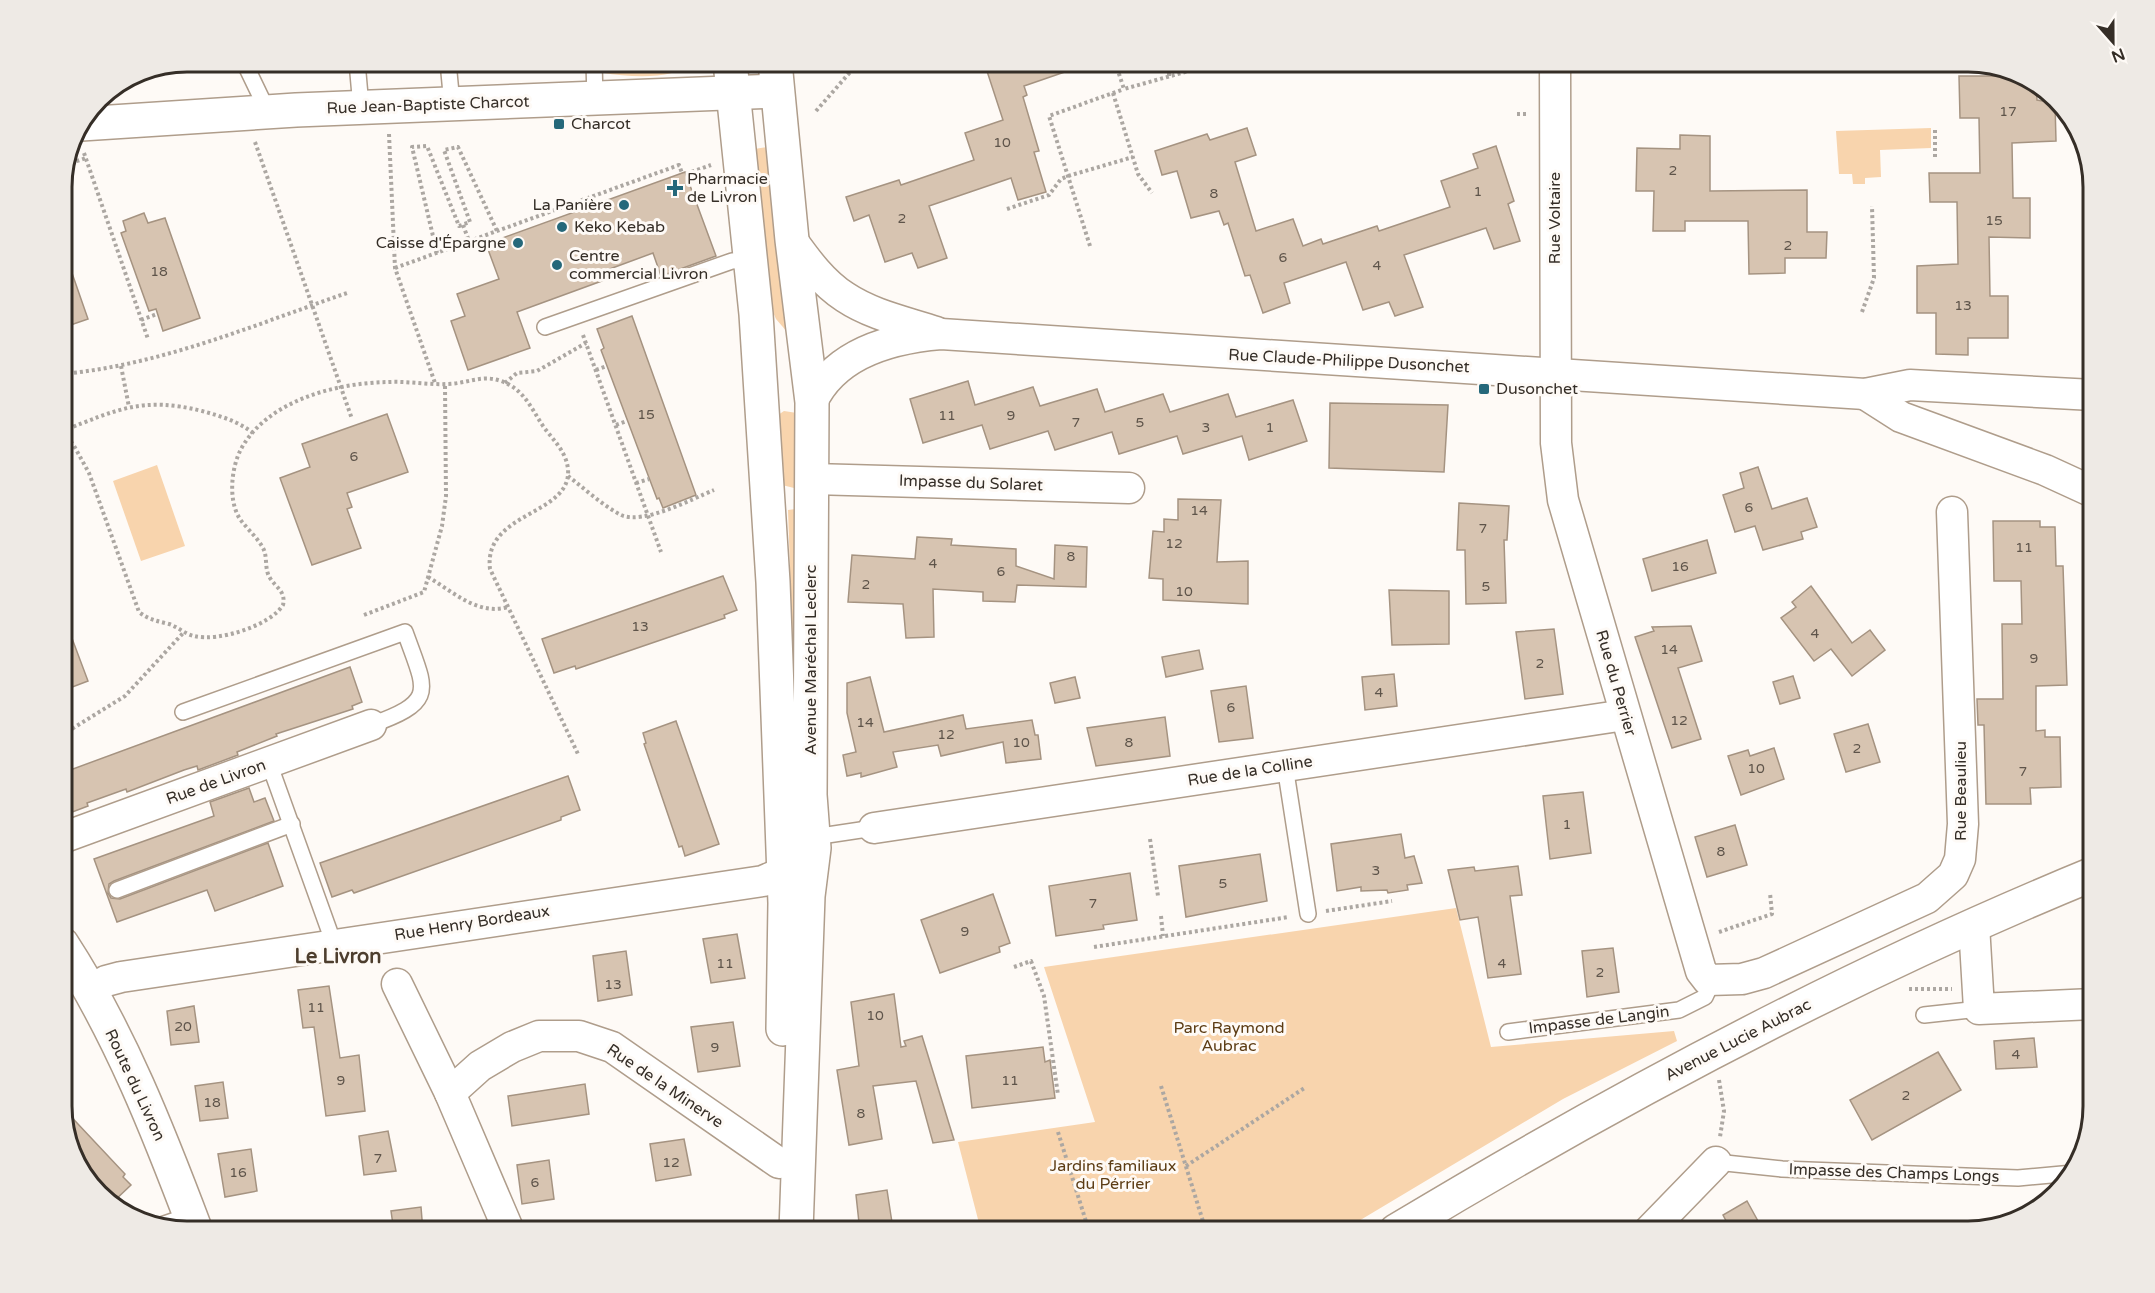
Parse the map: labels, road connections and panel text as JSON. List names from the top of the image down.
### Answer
{
  "streets": {
    "main road": [
      "Rue Jean-Baptiste Charcot",
      "Avenue Maréchal Leclerc",
      "Avenue Lucie Aubrac",
      "Route du Livron"
    ],
    "street": [
      "Rue Voltaire",
      "Rue Claude-Philippe Dusonchet",
      "Impasse du Solaret",
      "Rue du Perrier",
      "Rue de la Colline",
      "Rue de Livron",
      "Rue Beaulieu",
      "Rue Henry Bordeaux",
      "Rue de la Minerve"
    ],
    "lane": ["Impasse de Langin", "Impasse des Champs Longs"]
  },
  "crossings": [
    ["Rue Jean-Baptiste Charcot", "Avenue Maréchal Leclerc"],
    ["Rue Voltaire", "Rue Claude-Philippe Dusonchet"],
    ["Rue Voltaire", "Rue du Perrier"],
    ["Rue Claude-Philippe Dusonchet", "Avenue Maréchal Leclerc"],
    ["Rue Claude-Philippe Dusonchet", "Rue du Perrier"],
    ["Impasse du Solaret", "Avenue Maréchal Leclerc"],
    ["Avenue Maréchal Leclerc", "Rue Henry Bordeaux"],
    ["Avenue Maréchal Leclerc", "Rue de la Minerve"],
    ["Rue du Perrier", "Rue de la Colline"],
    ["Rue du Perrier", "Rue Beaulieu"],
    ["Rue du Perrier", "Impasse de Langin"],
    ["Rue Beaulieu", "Impasse de Langin"],
    ["Rue Henry Bordeaux", "Route du Livron"]
  ],
  "districts": ["Le Livron"],
  "parks": ["Parc Raymond Aubrac", "Jardins familiaux du Pérrier"],
  "places": {
    "transit": ["Charcot", "Dusonchet"],
    "health": ["Pharmacie de Livron"],
    "other": [
      "La Panière",
      "Keko Kebab",
      "Caisse d'Épargne",
      "Centre commercial Livron"
    ]
  },
  "house_numbers": [
    "17",
    "10",
    "2",
    "1",
    "8",
    "2",
    "15",
    "2",
    "6",
    "4",
    "18",
    "13",
    "15",
    "11",
    "9",
    "7",
    "5",
    "3",
    "1",
    "6",
    "6",
    "14",
    "7",
    "12",
    "11",
    "8",
    "4",
    "16",
    "6",
    "2",
    "5",
    "10",
    "13",
    "4",
    "14",
    "9",
    "2",
    "4",
    "6",
    "12",
    "14",
    "12",
    "10",
    "8",
    "2",
    "10",
    "7",
    "1",
    "8",
    "3",
    "5",
    "7",
    "9",
    "11",
    "4",
    "2",
    "13",
    "11",
    "10",
    "20",
    "9",
    "4",
    "9",
    "11",
    "2",
    "18",
    "8",
    "7",
    "12",
    "16",
    "6"
  ],
  "north": "bottom"
}
